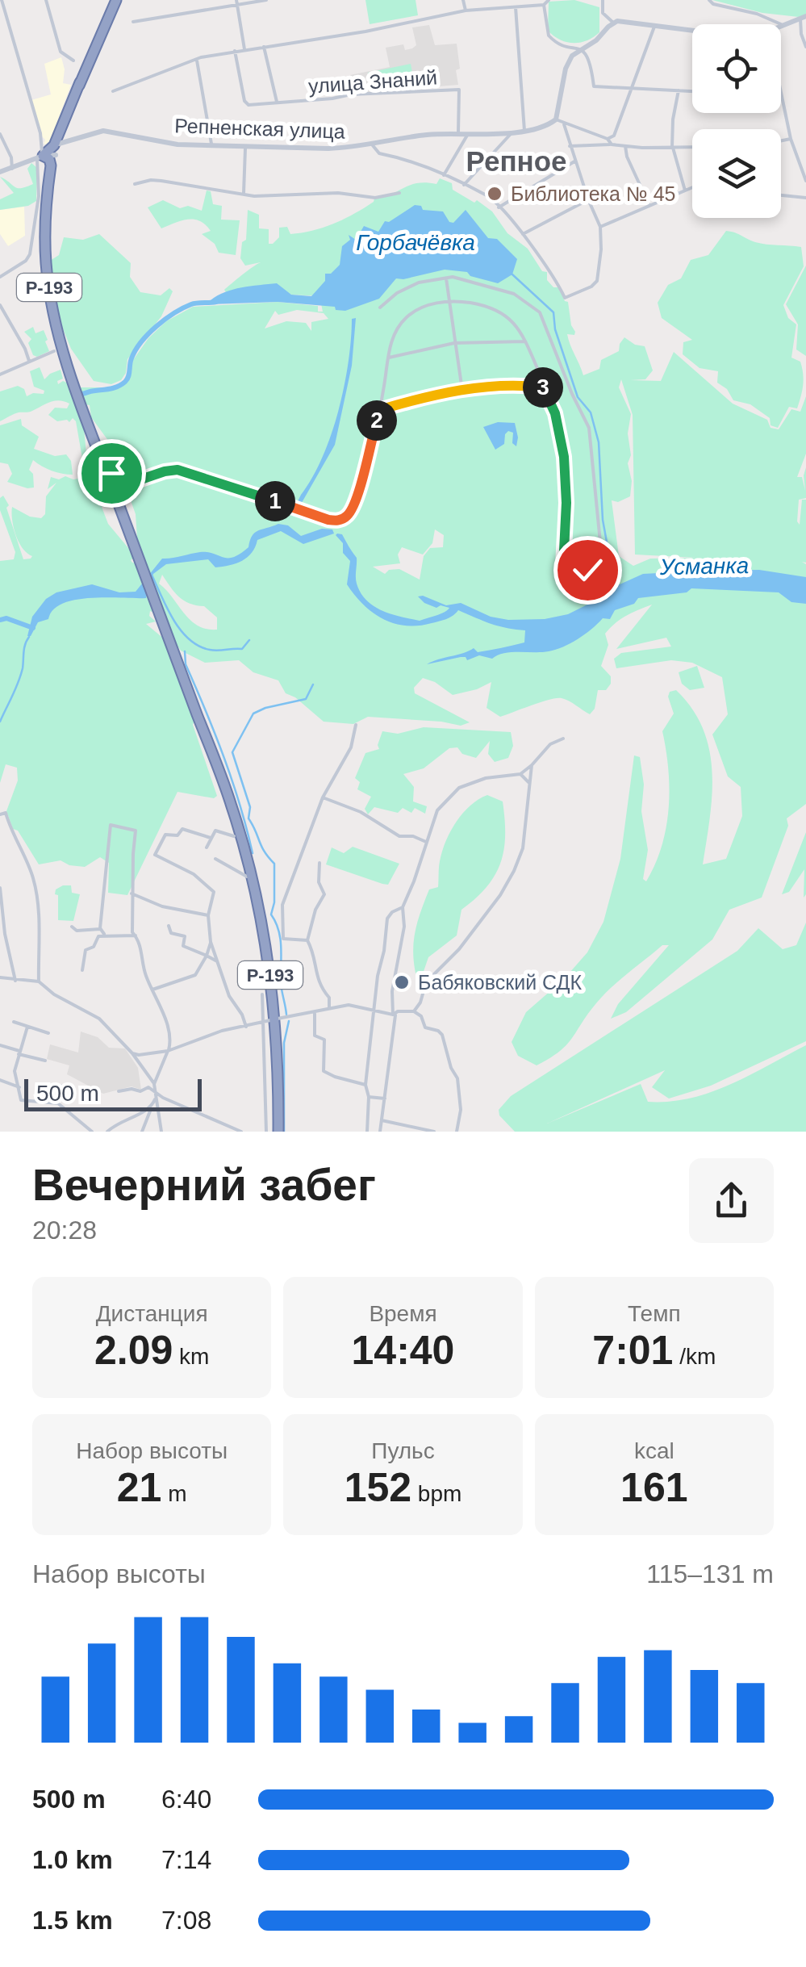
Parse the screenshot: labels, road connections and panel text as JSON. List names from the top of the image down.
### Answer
{
  "streets": {
    "highway": ["Р-193"],
    "street": ["улица Знаний", "Репненская улица"]
  },
  "crossings": [
    ["улица Знаний", "Репненская улица"],
    ["Репненская улица", "Р-193"]
  ],
  "districts": ["Репное"],
  "water": ["Горбачёвка", "Усманка"],
  "places": ["Библиотека № 45", "Бабяковский СДК"],
  "scale_bar": "500 m",
  "page": {
    "pins": ["3", "2", "1"],
    "scale": "500 m",
    "heading": ["Вечерний забег", "20:28"],
    "stats": [
      ["Дистанция", "2.09 km"],
      ["Время", "14:40"],
      ["Темп", "7:01 /km"],
      ["Набор высоты", "21 m"],
      ["Пульс", "152 bpm"],
      ["kcal", "161"]
    ],
    "chart": ["Набор высоты", "115–131 m"],
    "list": [
      {
        "name": "500 m",
        "note": "6:40"
      },
      {
        "name": "1.0 km",
        "note": "7:14"
      },
      {
        "name": "1.5 km",
        "note": "7:08"
      }
    ]
  }
}
